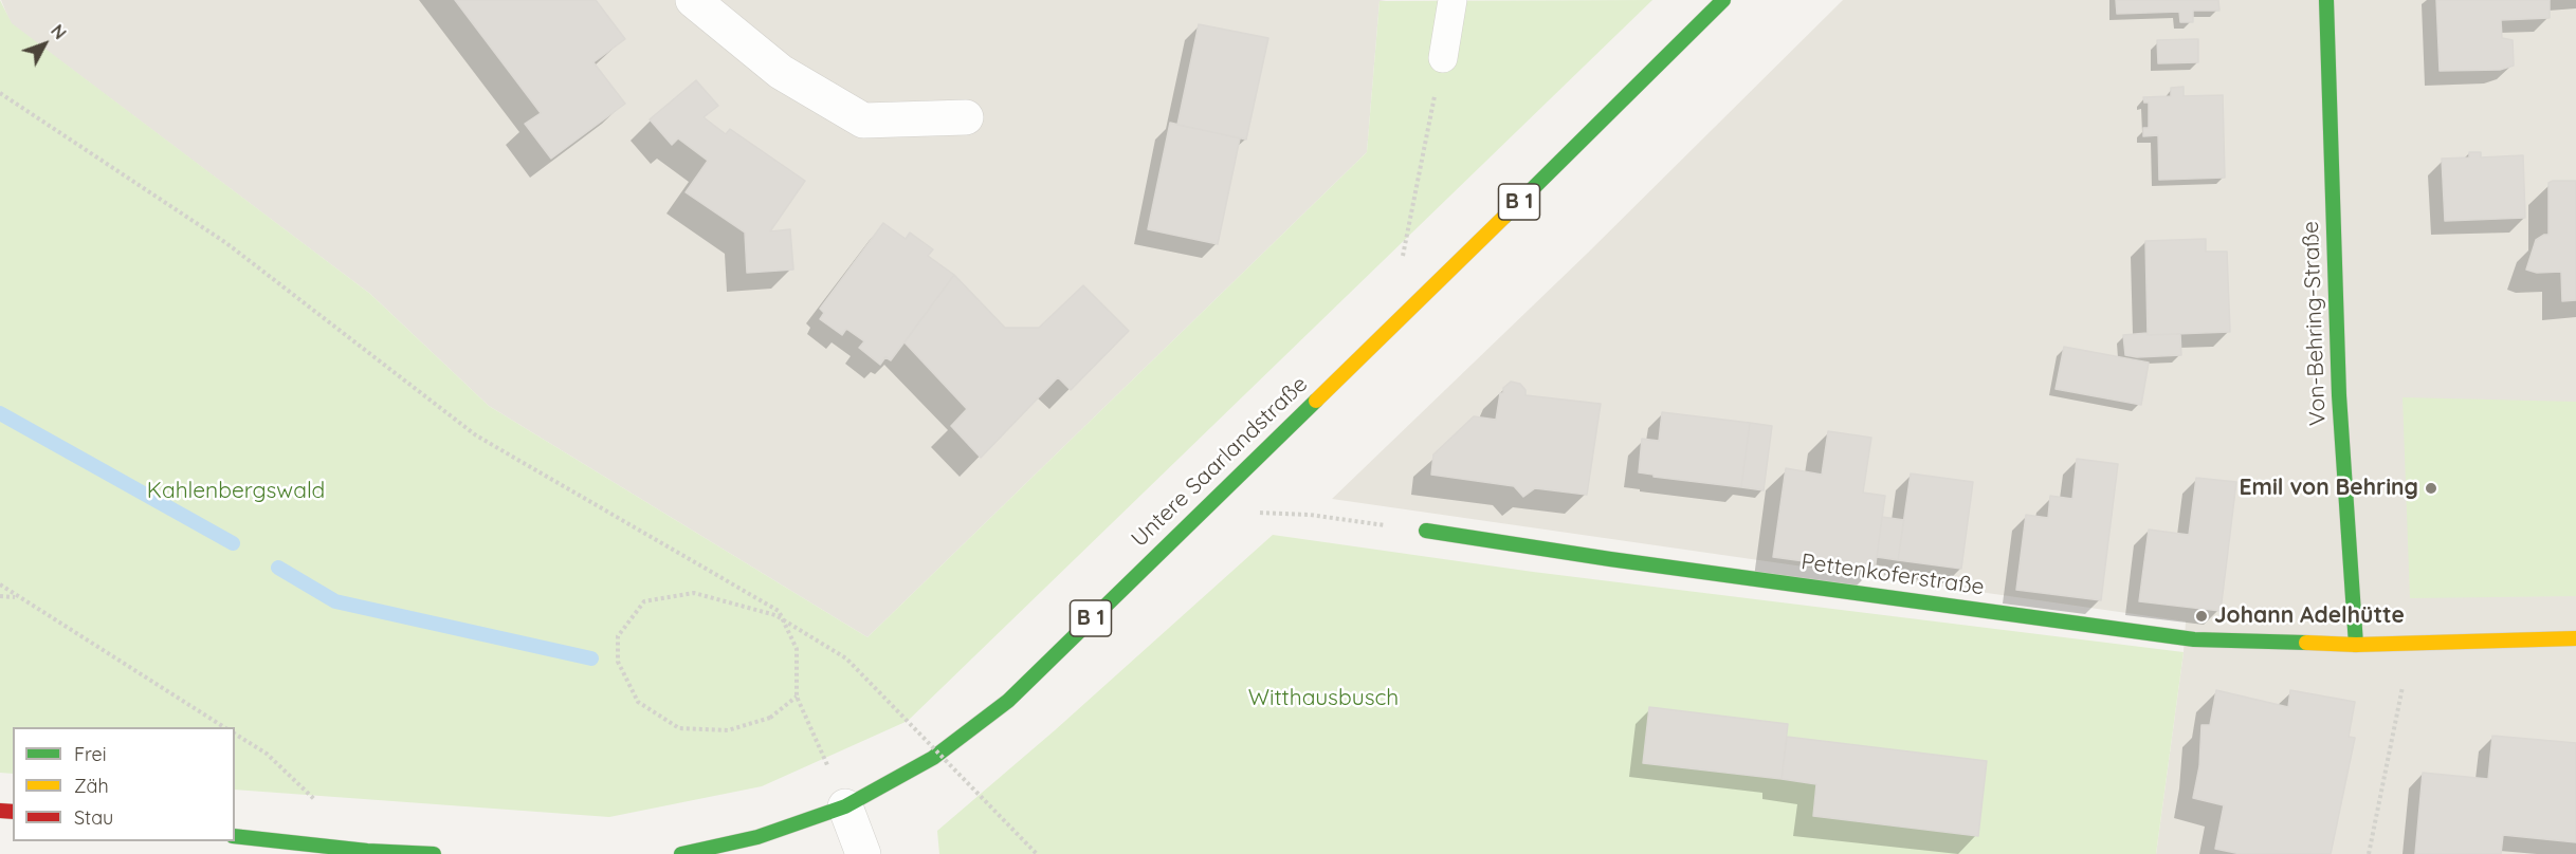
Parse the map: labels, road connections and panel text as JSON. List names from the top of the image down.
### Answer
{
  "streets": {
    "street": [
      "B 1",
      "Von-Behring-Straße",
      "Untere Saarlandstraße",
      "Pettenkoferstraße"
    ]
  },
  "crossings": [
    ["Von-Behring-Straße", "Pettenkoferstraße"]
  ],
  "parks": ["Kahlenbergswald", "Witthausbusch"],
  "places": ["Emil von Behring", "Johann Adelhütte"],
  "legend": ["Frei", "Zäh", "Stau"],
  "north": "top right"
}
